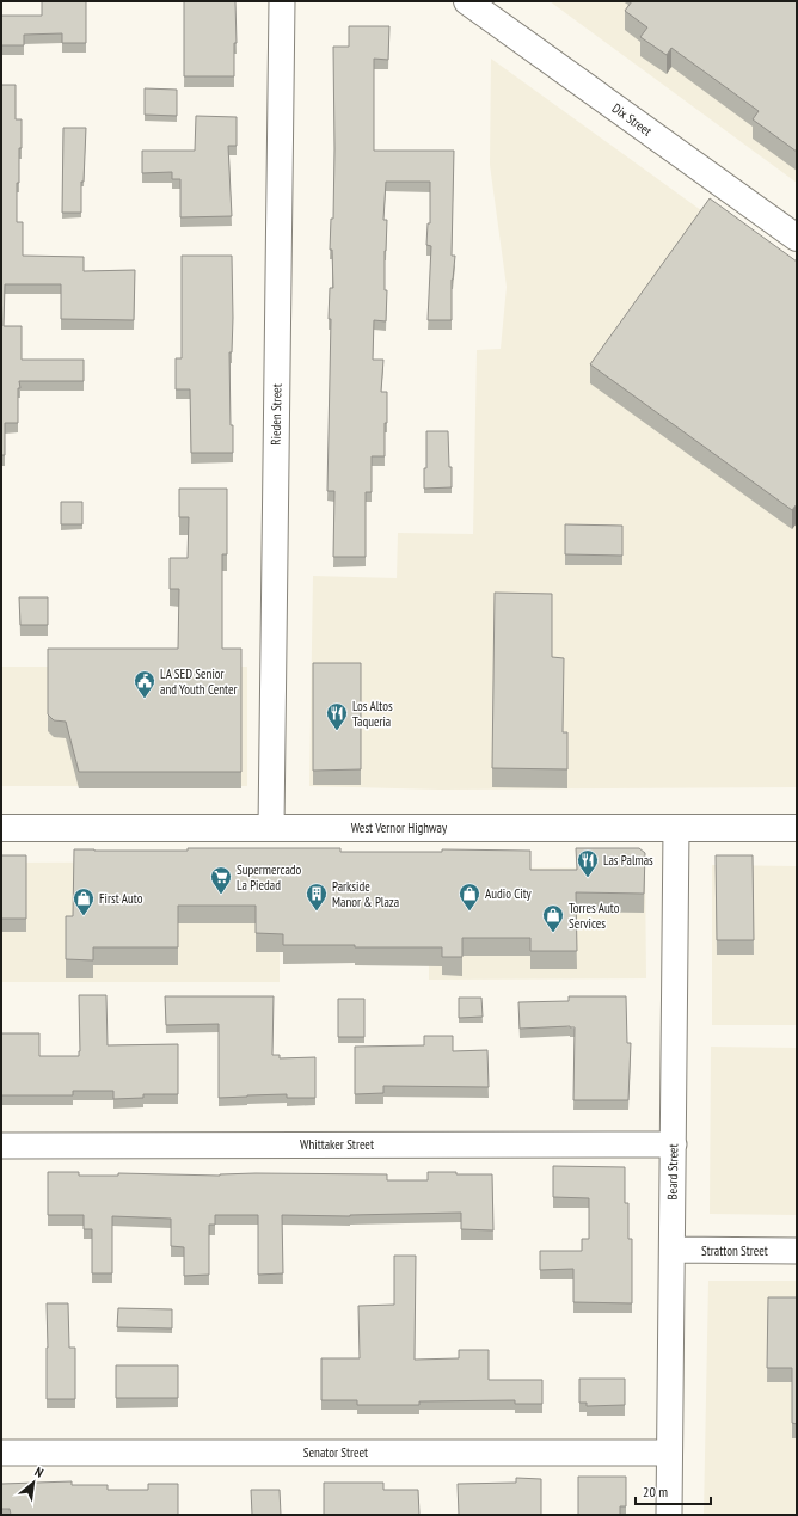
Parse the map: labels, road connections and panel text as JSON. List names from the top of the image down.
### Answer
{
  "streets": {
    "street": [
      "Dix Street",
      "Rieden Street",
      "West Vernor Highway",
      "Whittaker Street",
      "Beard Street",
      "Stratton Street",
      "Senator Street"
    ]
  },
  "crossings": [
    ["Rieden Street", "West Vernor Highway"],
    ["West Vernor Highway", "Beard Street"],
    ["Whittaker Street", "Beard Street"],
    ["Beard Street", "Stratton Street"],
    ["Beard Street", "Senator Street"]
  ],
  "places": {
    "public building": ["LA SED Senior and Youth Center"],
    "restaurant": ["Los Altos Taqueria", "Las Palmas"],
    "supermarket": ["Supermercado La Piedad"],
    "building": ["Parkside Manor & Plaza"],
    "shop": ["Audio City", "First Auto", "Torres Auto Services"]
  },
  "scale_bar": "20 m",
  "north": "top right"
}
